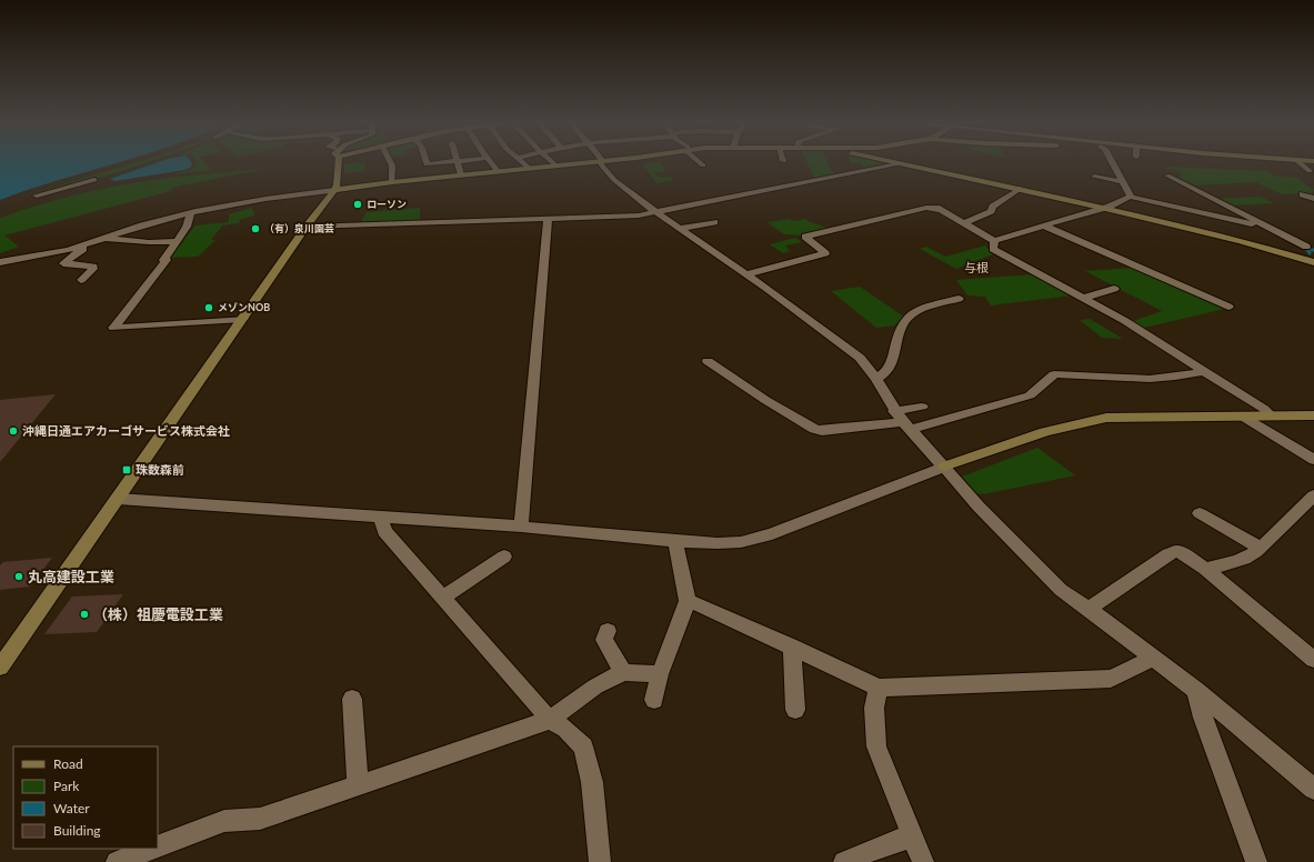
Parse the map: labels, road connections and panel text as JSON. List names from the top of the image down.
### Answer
{
  "districts": ["与根"],
  "places": {
    "other": [
      "ローソン",
      "（有）泉川園芸",
      "メゾンNOB",
      "沖縄日通エアカーゴサービス株式会社",
      "丸高建設工業",
      "（株）祖慶電設工業"
    ],
    "transit": ["珠数森前"]
  },
  "legend": [
    "Road",
    "Park",
    "Water",
    "Building"
  ]
}
